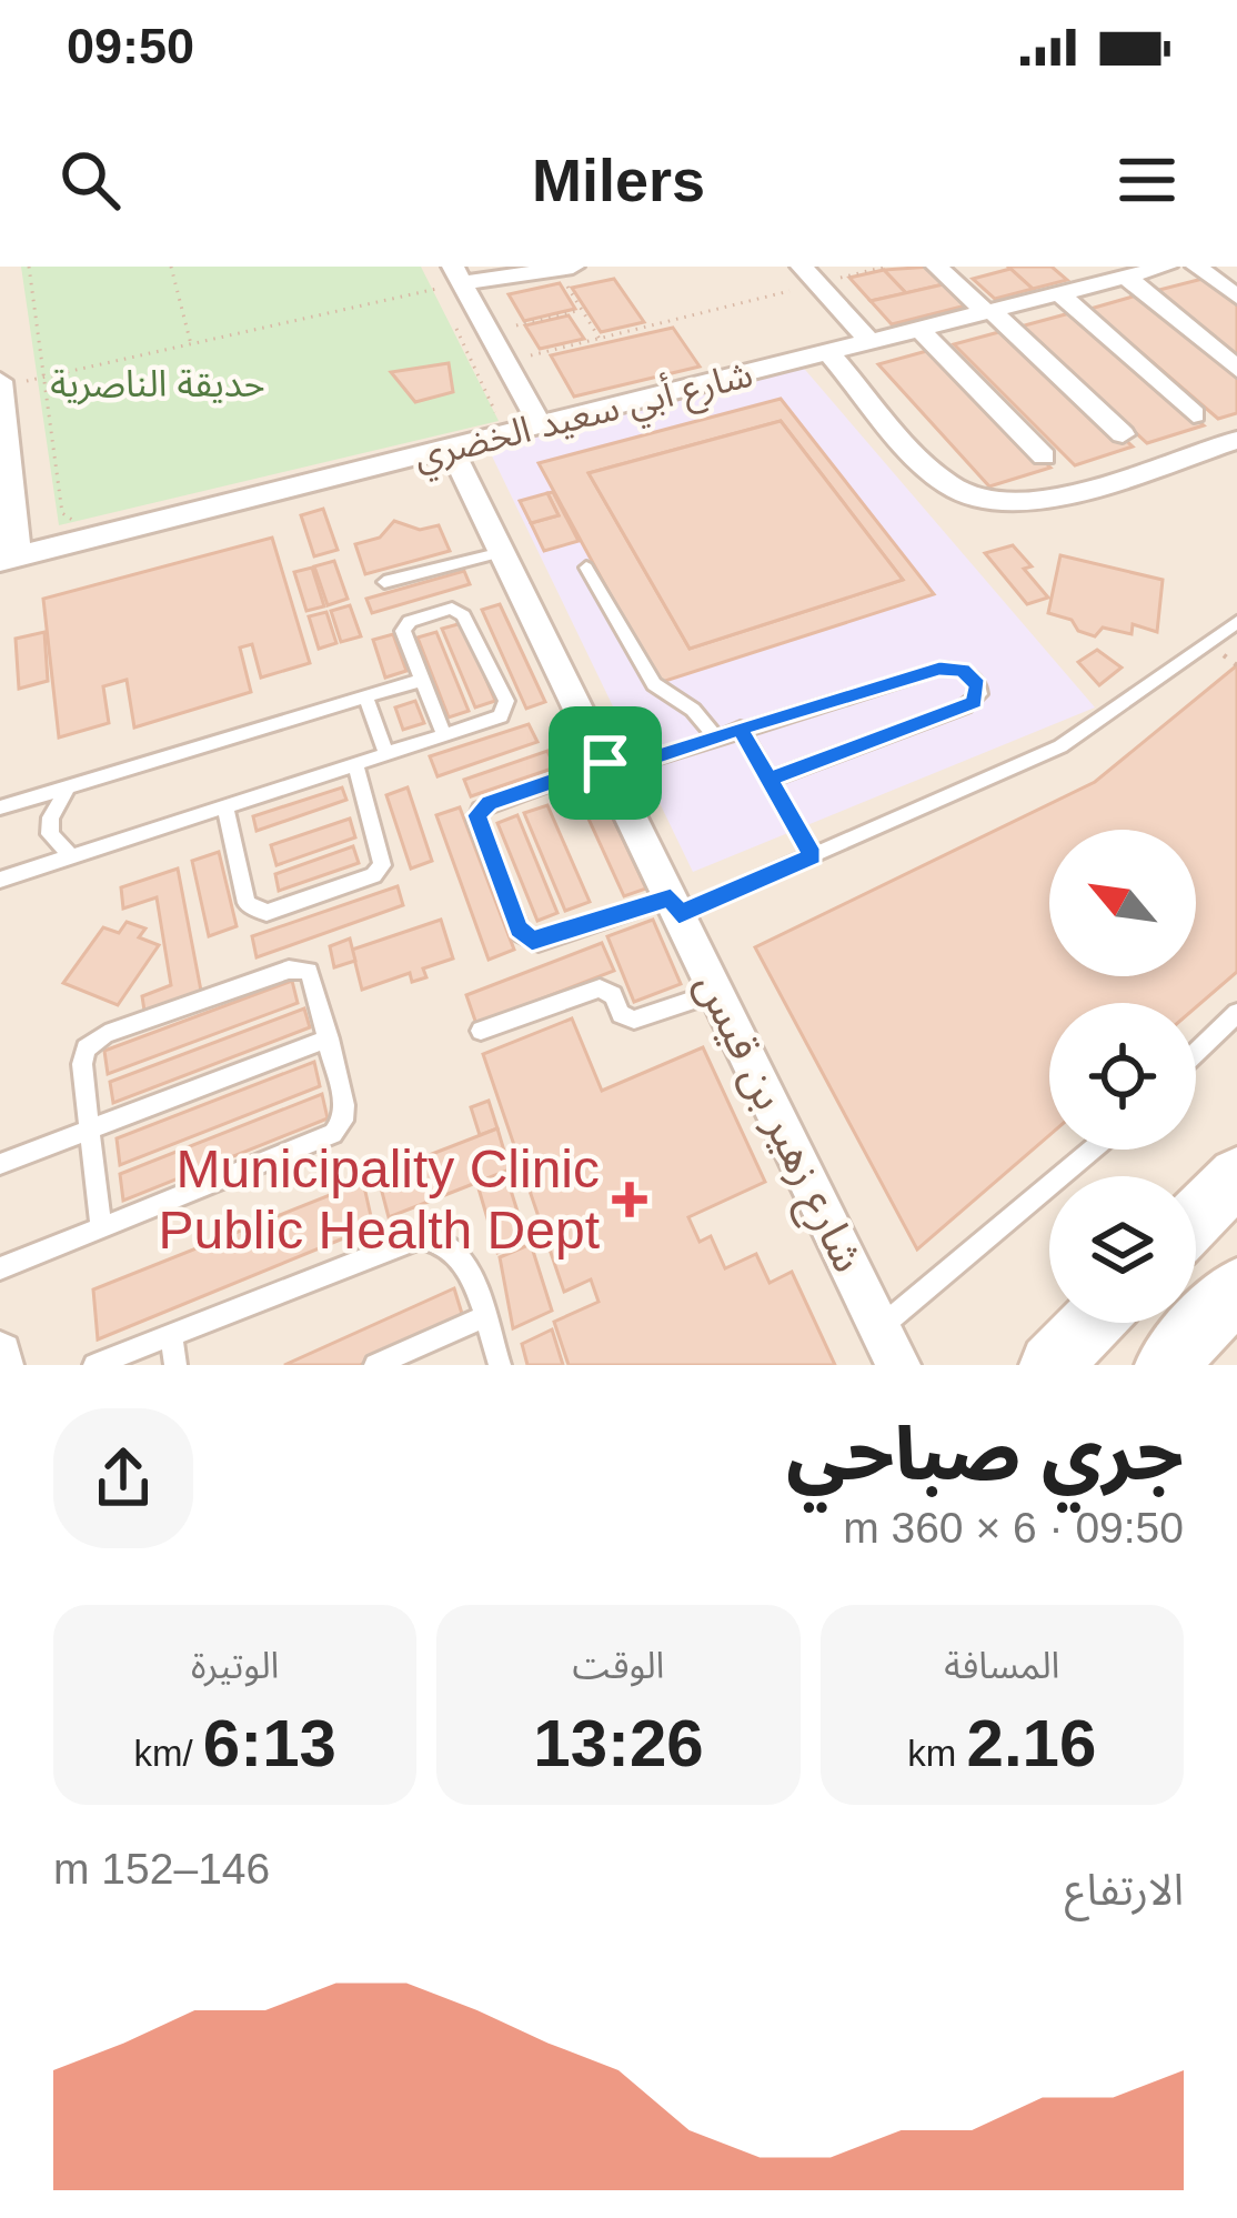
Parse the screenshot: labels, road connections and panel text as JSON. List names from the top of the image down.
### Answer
{
  "streets": {
    "street": ["شارع أبي سعيد الخضري", "شارع زهير بن قيس"]
  },
  "crossings": [
    ["شارع أبي سعيد الخضري", "شارع زهير بن قيس"]
  ],
  "parks": ["حديقة الناصرية"],
  "places": {
    "health": ["Municipality Clinic Public Health Dept"]
  },
  "north": "top left",
  "page": {
    "status": "09:50",
    "header": "Milers",
    "heading": ["جري صباحي", "09:50 · 6 × 360 m"],
    "stats": [
      ["المسافة", "2.16 km"],
      ["الوقت", "13:26"],
      ["الوتيرة", "6:13 /km"]
    ],
    "chart": ["الارتفاع", "146–152 m"]
  }
}
